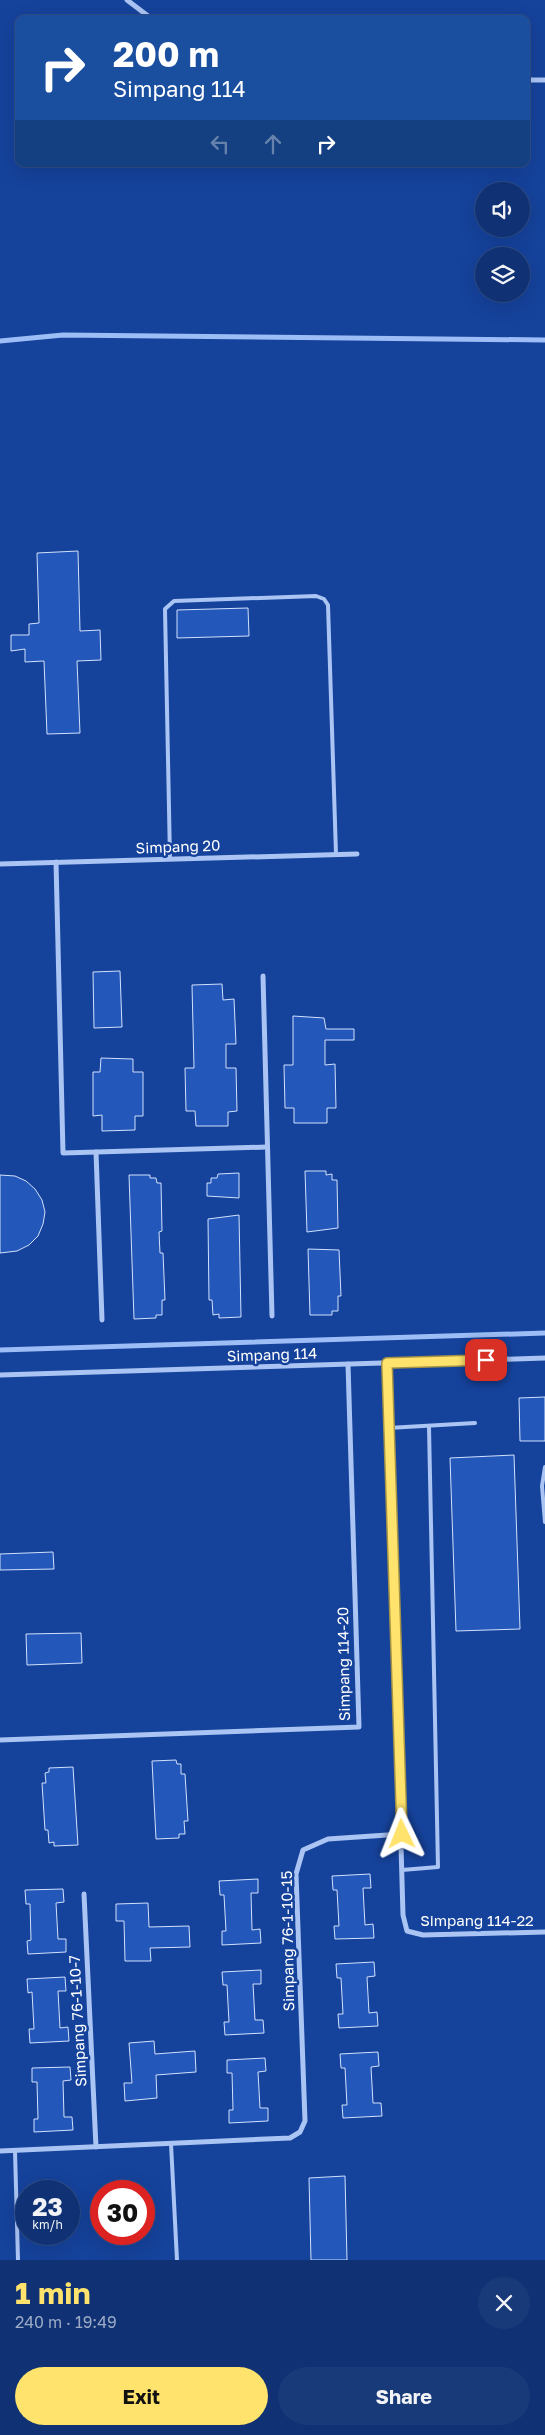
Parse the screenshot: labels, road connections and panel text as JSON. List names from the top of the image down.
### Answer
{
  "streets": {
    "street": [
      "Simpang 20",
      "Simpang 114",
      "Simpang 114-20",
      "Simpang 114-22",
      "Simpang 76-1-10-15",
      "Simpang 76-1-10-7"
    ]
  },
  "crossings": [
    ["Simpang 114", "Simpang 114-20"],
    ["Simpang 114", "Simpang 114-22"],
    ["Simpang 114-22", "Simpang 76-1-10-15"]
  ],
  "page": {
    "turn": ["200 m", "Simpang 114"],
    "speed": "23 km/h",
    "limit": "30",
    "heading": ["1 min", "240 m · 19:49"],
    "buttons": ["Exit", "Share"]
  }
}
